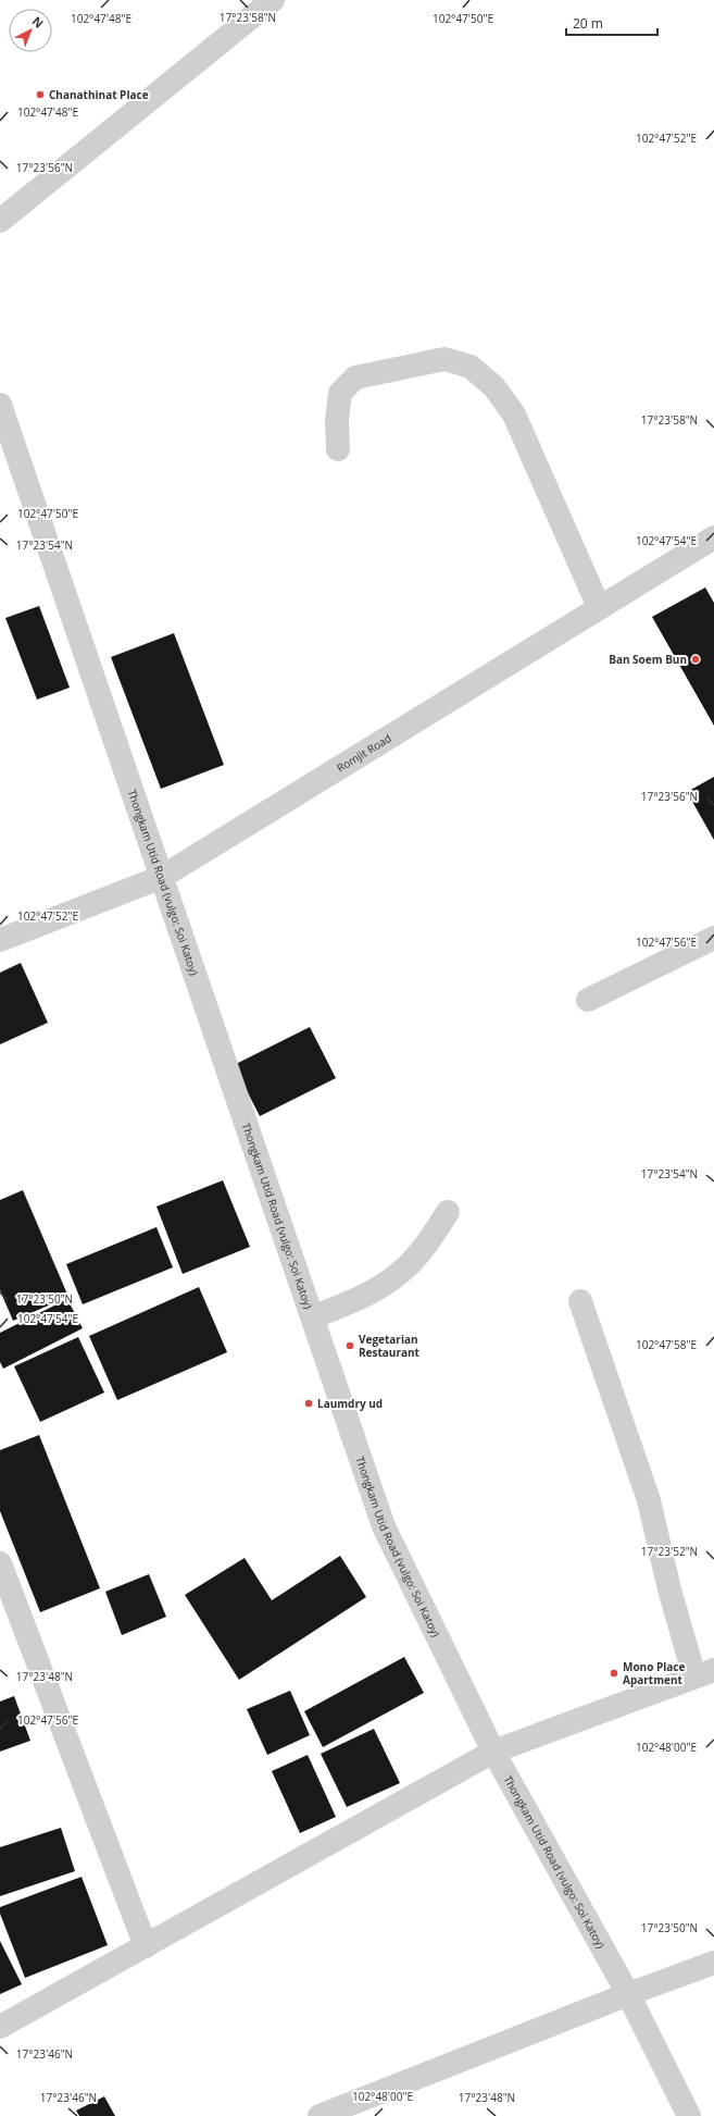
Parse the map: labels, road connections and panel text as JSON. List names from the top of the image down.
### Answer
{
  "streets": {
    "street": ["Romjit Road", "Thongkam Utid Road (vulgo: Soi Katoy)"]
  },
  "crossings": [
    ["Romjit Road", "Thongkam Utid Road (vulgo: Soi Katoy)"]
  ],
  "places": [
    "Chanathinat Place",
    "Ban Soem Bun",
    "Vegetarian Restaurant",
    "Laumdry ud",
    "Mono Place Apartment"
  ],
  "scale_bar": "20 m",
  "north": "top right",
  "coordinates": [
    "17°23'58\"N",
    "102°47'48\"E",
    "102°47'50\"E",
    "102°47'52\"E",
    "17°23'56\"N",
    "102°47'54\"E",
    "17°23'54\"N",
    "102°47'56\"E",
    "17°23'50\"N",
    "102°47'58\"E",
    "17°23'52\"N",
    "17°23'48\"N",
    "102°48'00\"E",
    "17°23'46\"N"
  ]
}
